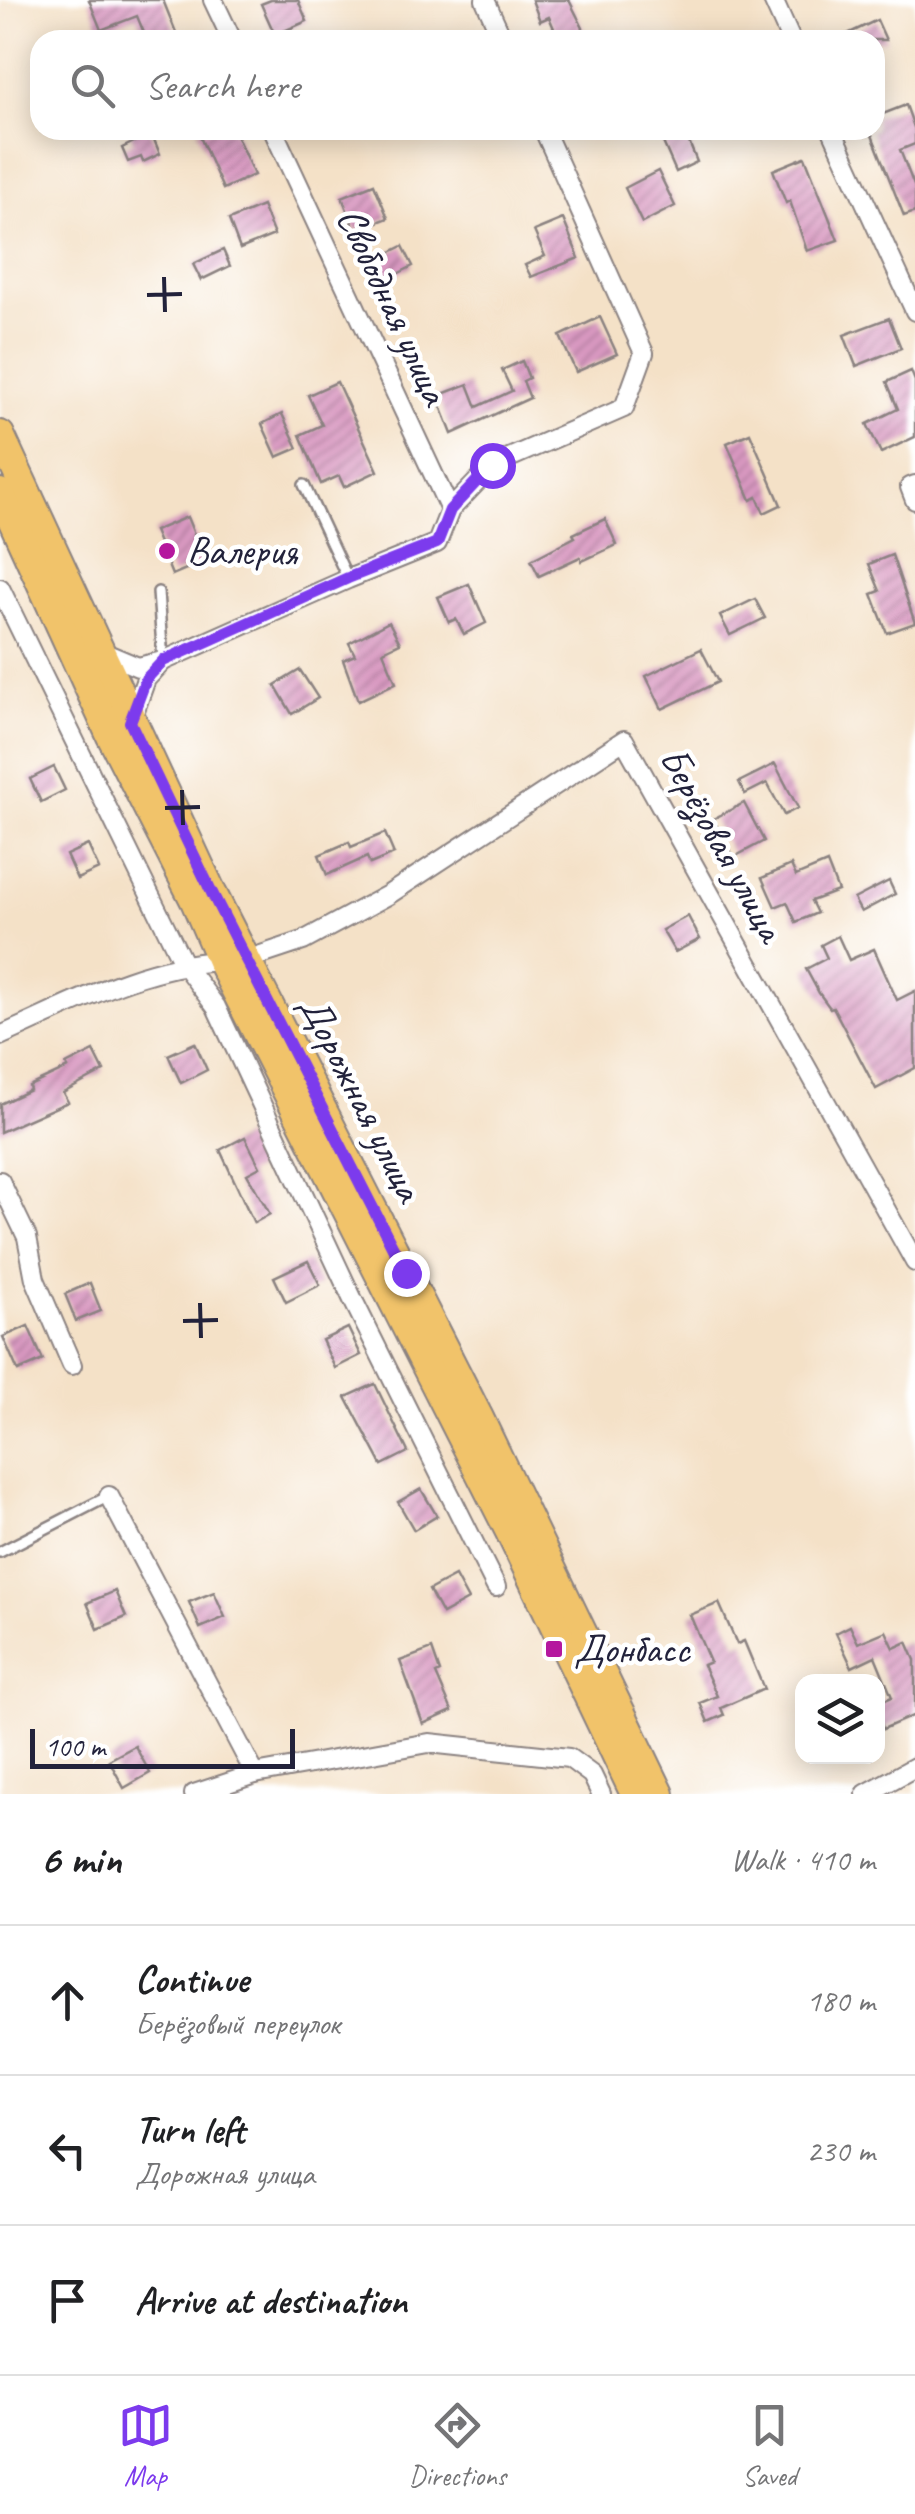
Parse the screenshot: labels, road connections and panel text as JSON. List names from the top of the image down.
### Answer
{
  "streets": {
    "main road": ["Дорожная улица"],
    "street": ["Свободная улица", "Берёзовая улица"]
  },
  "crossings": [
    ["Берёзовая улица", "Дорожная улица"]
  ],
  "places": {
    "other": ["Валерия"],
    "transit": ["Донбасс"]
  },
  "scale_bar": "100 m",
  "page": {
    "search": "Search here",
    "scale": "100 m",
    "heading": ["6 min", "Walk · 410 m"],
    "list": [
      ["Continue", "Берёзовый переулок", "180 m"],
      ["Turn left", "Дорожная улица", "230 m"],
      "Arrive at destination"
    ],
    "nav": ["Map", "Directions", "Saved"]
  }
}
